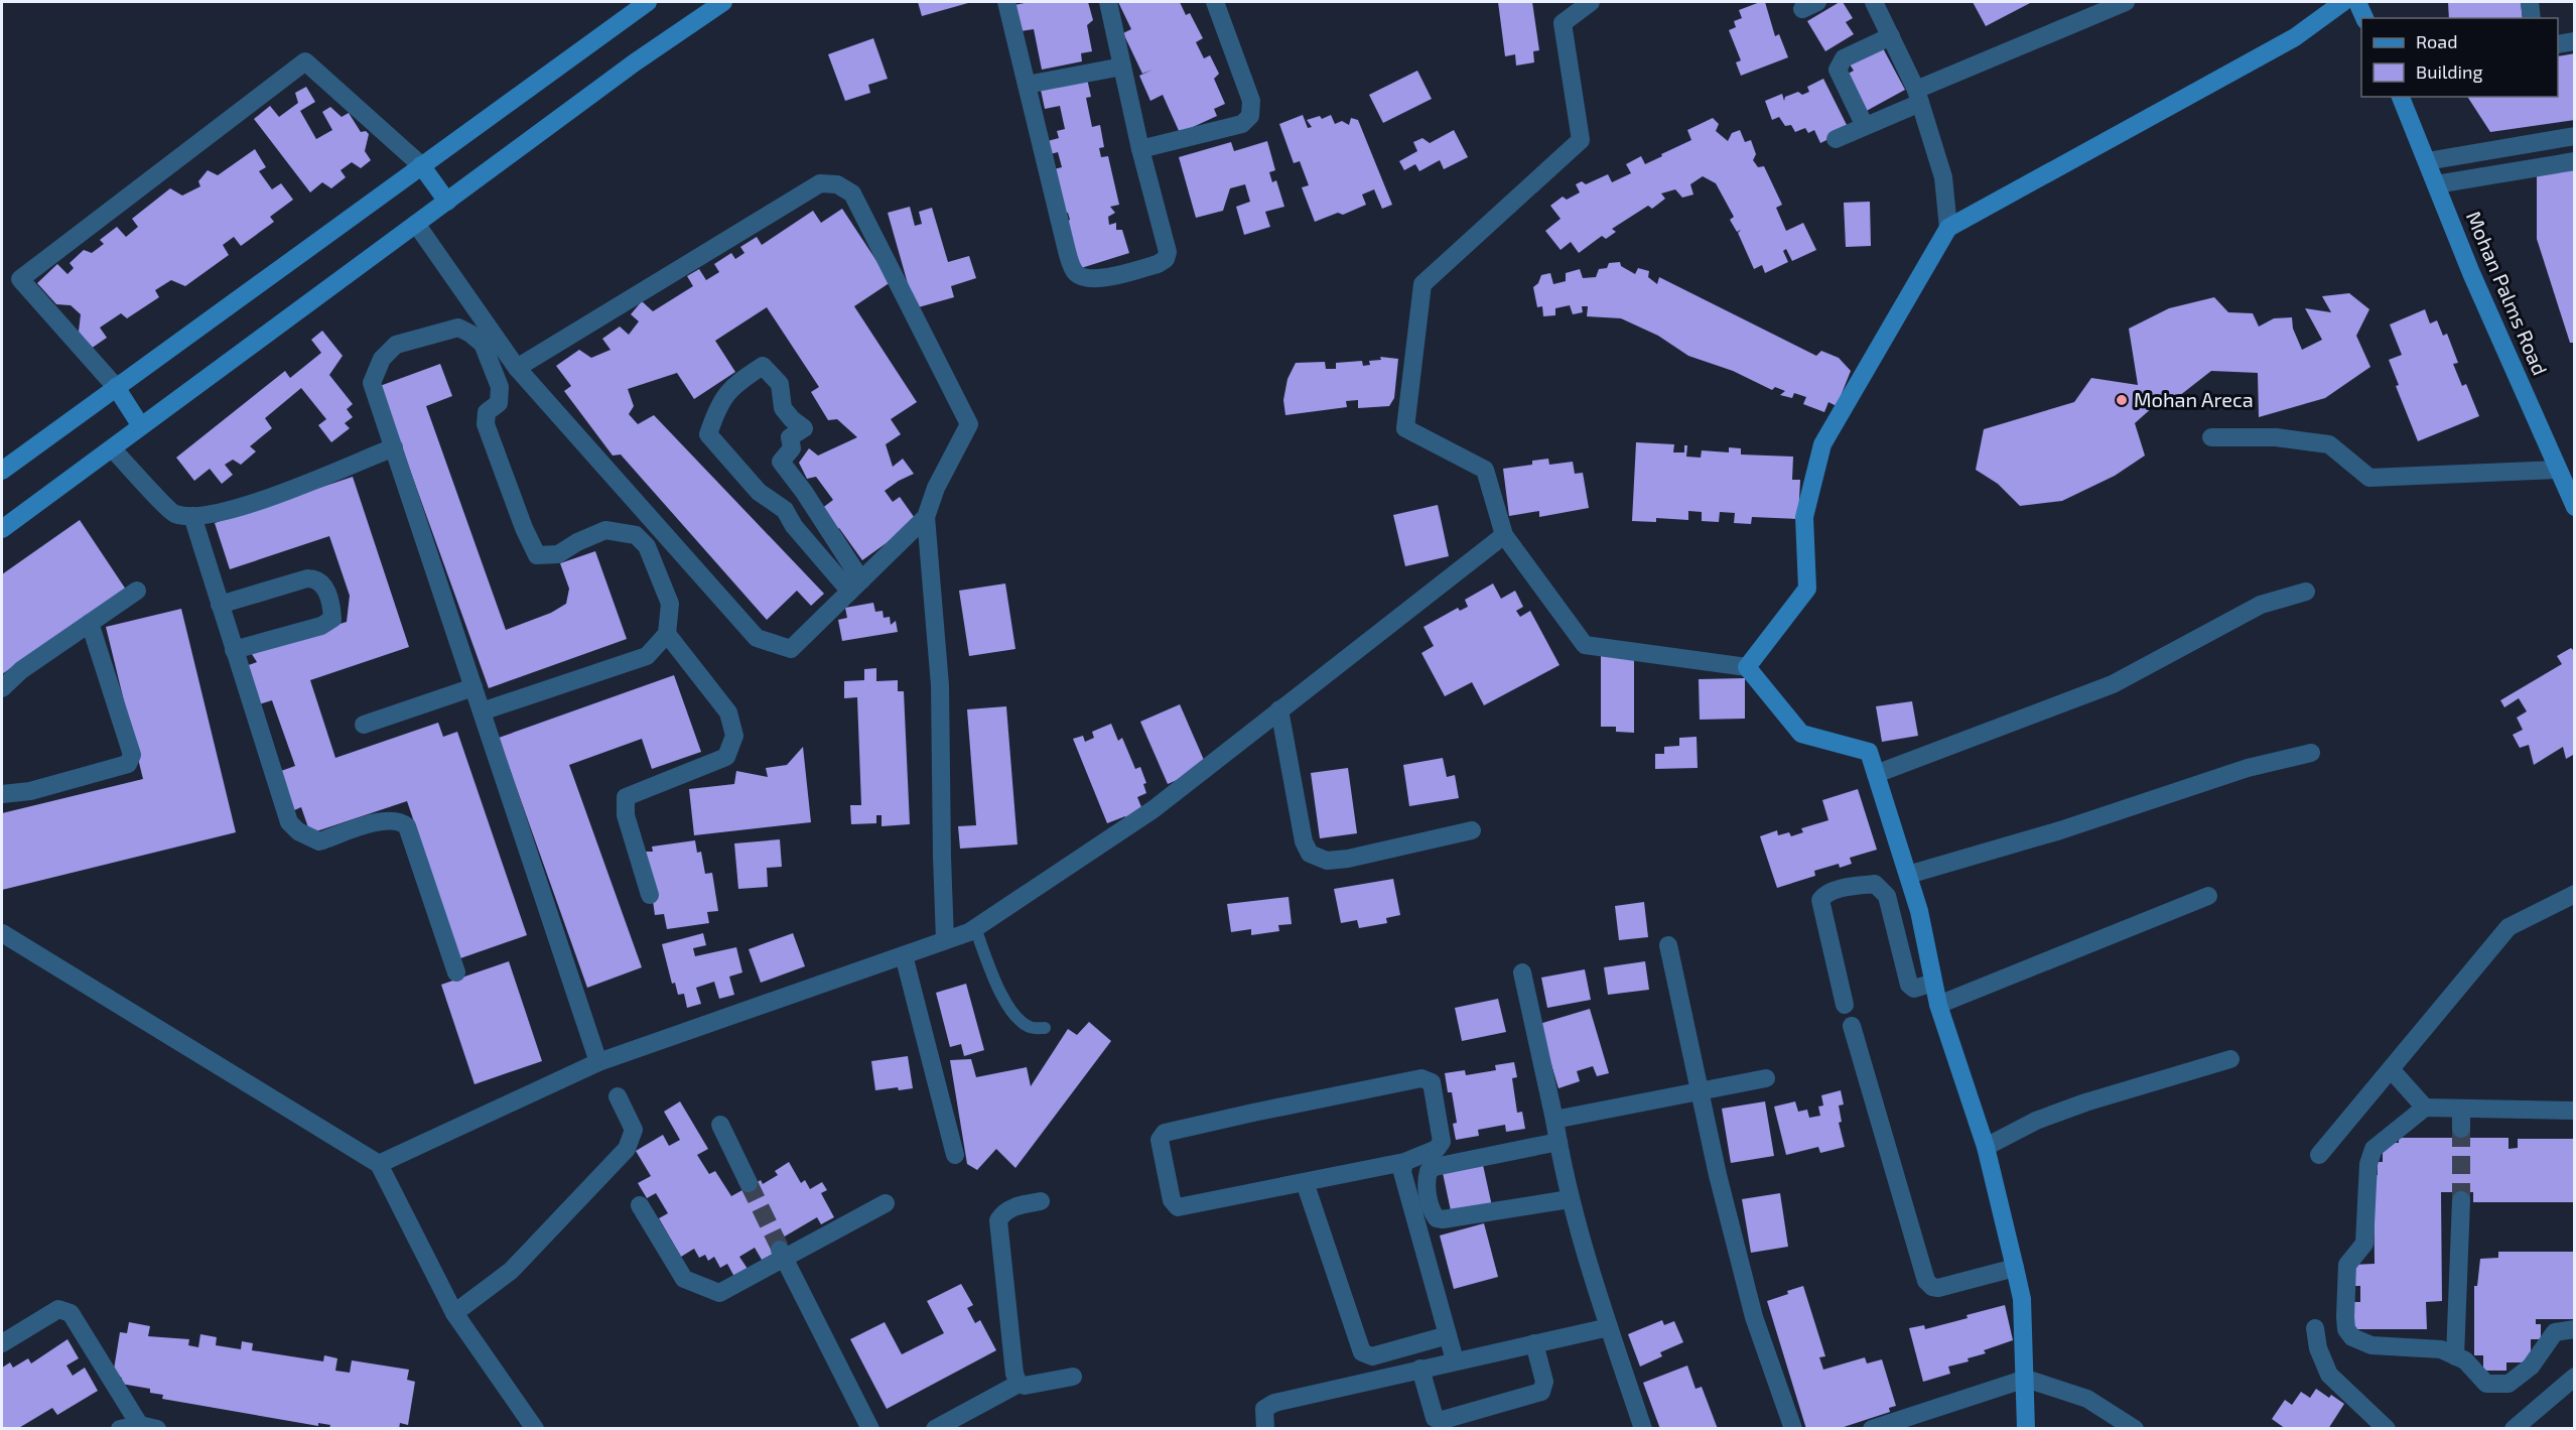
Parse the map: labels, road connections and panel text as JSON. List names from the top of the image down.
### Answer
{
  "streets": {
    "street": ["Mohan Palms Road"]
  },
  "places": ["Mohan Areca"],
  "legend": ["Road", "Building"]
}
